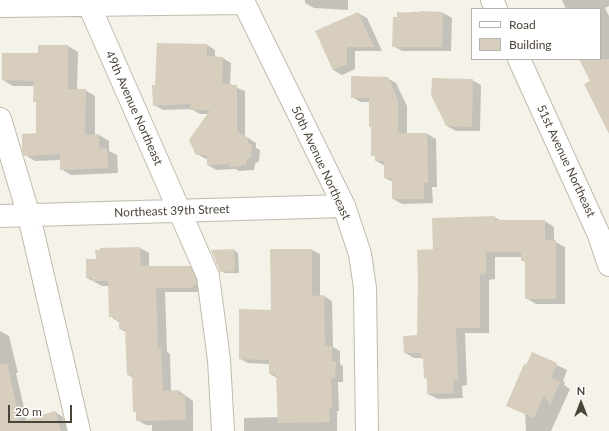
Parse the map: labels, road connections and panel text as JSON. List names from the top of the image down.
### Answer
{
  "streets": {
    "street": [
      "49th Avenue Northeast",
      "51st Avenue Northeast",
      "50th Avenue Northeast",
      "Northeast 39th Street"
    ]
  },
  "crossings": [
    ["49th Avenue Northeast", "Northeast 39th Street"],
    ["50th Avenue Northeast", "Northeast 39th Street"]
  ],
  "legend": ["Road", "Building"],
  "scale_bar": "20 m",
  "north": "top"
}
